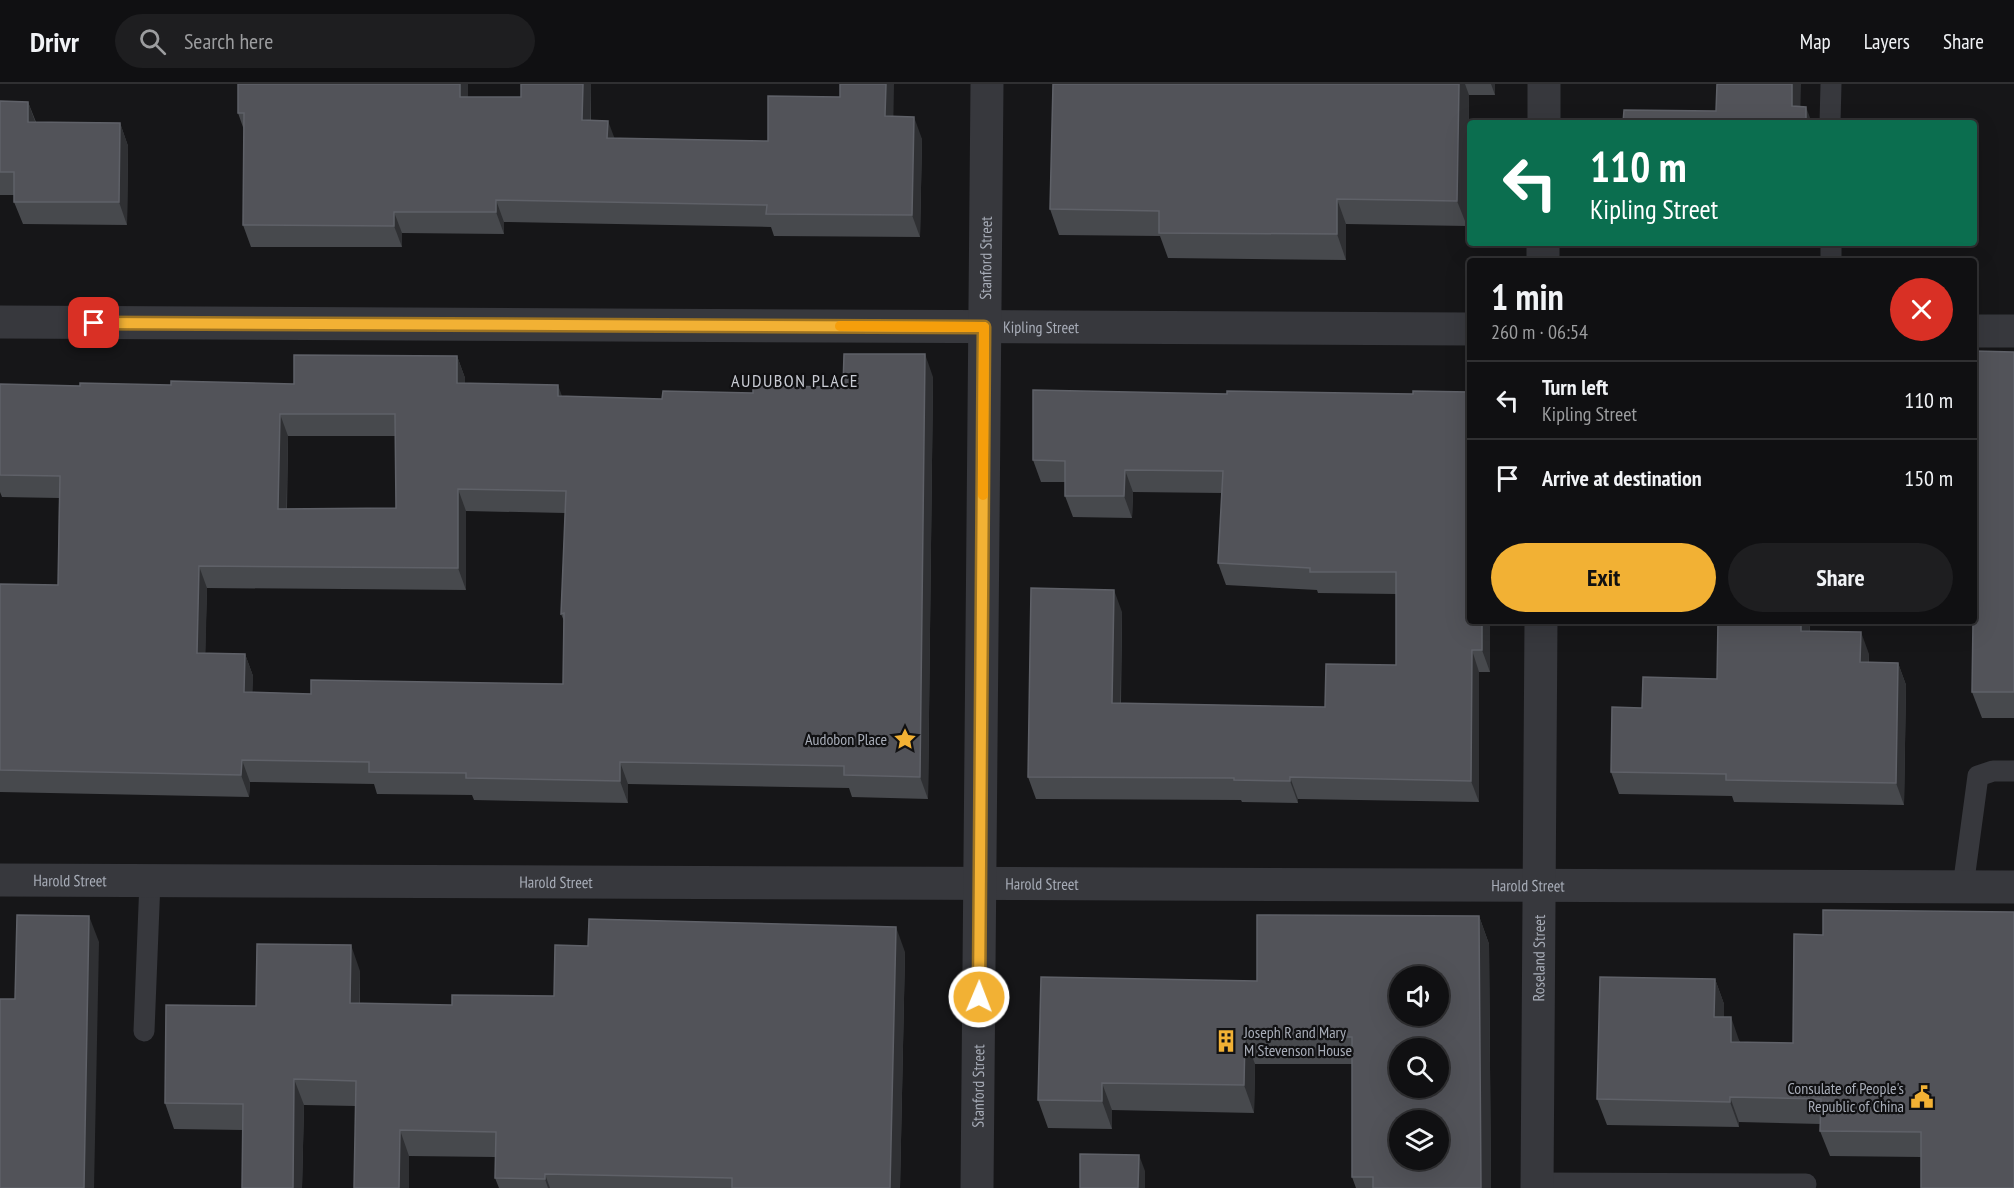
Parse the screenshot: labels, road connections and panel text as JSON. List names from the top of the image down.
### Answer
{
  "streets": {
    "street": [
      "Stanford Street",
      "Kipling Street",
      "Harold Street",
      "Roseland Street"
    ]
  },
  "crossings": [
    ["Stanford Street", "Kipling Street"],
    ["Stanford Street", "Harold Street"],
    ["Harold Street", "Roseland Street"]
  ],
  "districts": ["AUDUBON PLACE"],
  "places": {
    "place": ["Audobon Place"],
    "building": ["Joseph R and Mary M Stevenson House"],
    "public building": ["Consulate of People's Republic of China"]
  },
  "page": {
    "header": "Drivr",
    "search": "Search here",
    "nav": ["Map", "Layers", "Share"],
    "turn": ["110 m", "Kipling Street"],
    "heading": ["1 min", "260 m · 06:54"],
    "list": [
      {
        "name": "Turn left",
        "note": "Kipling Street",
        "value": "110 m"
      },
      {
        "name": "Arrive at destination",
        "value": "150 m"
      }
    ],
    "buttons": ["Exit", "Share"]
  }
}
